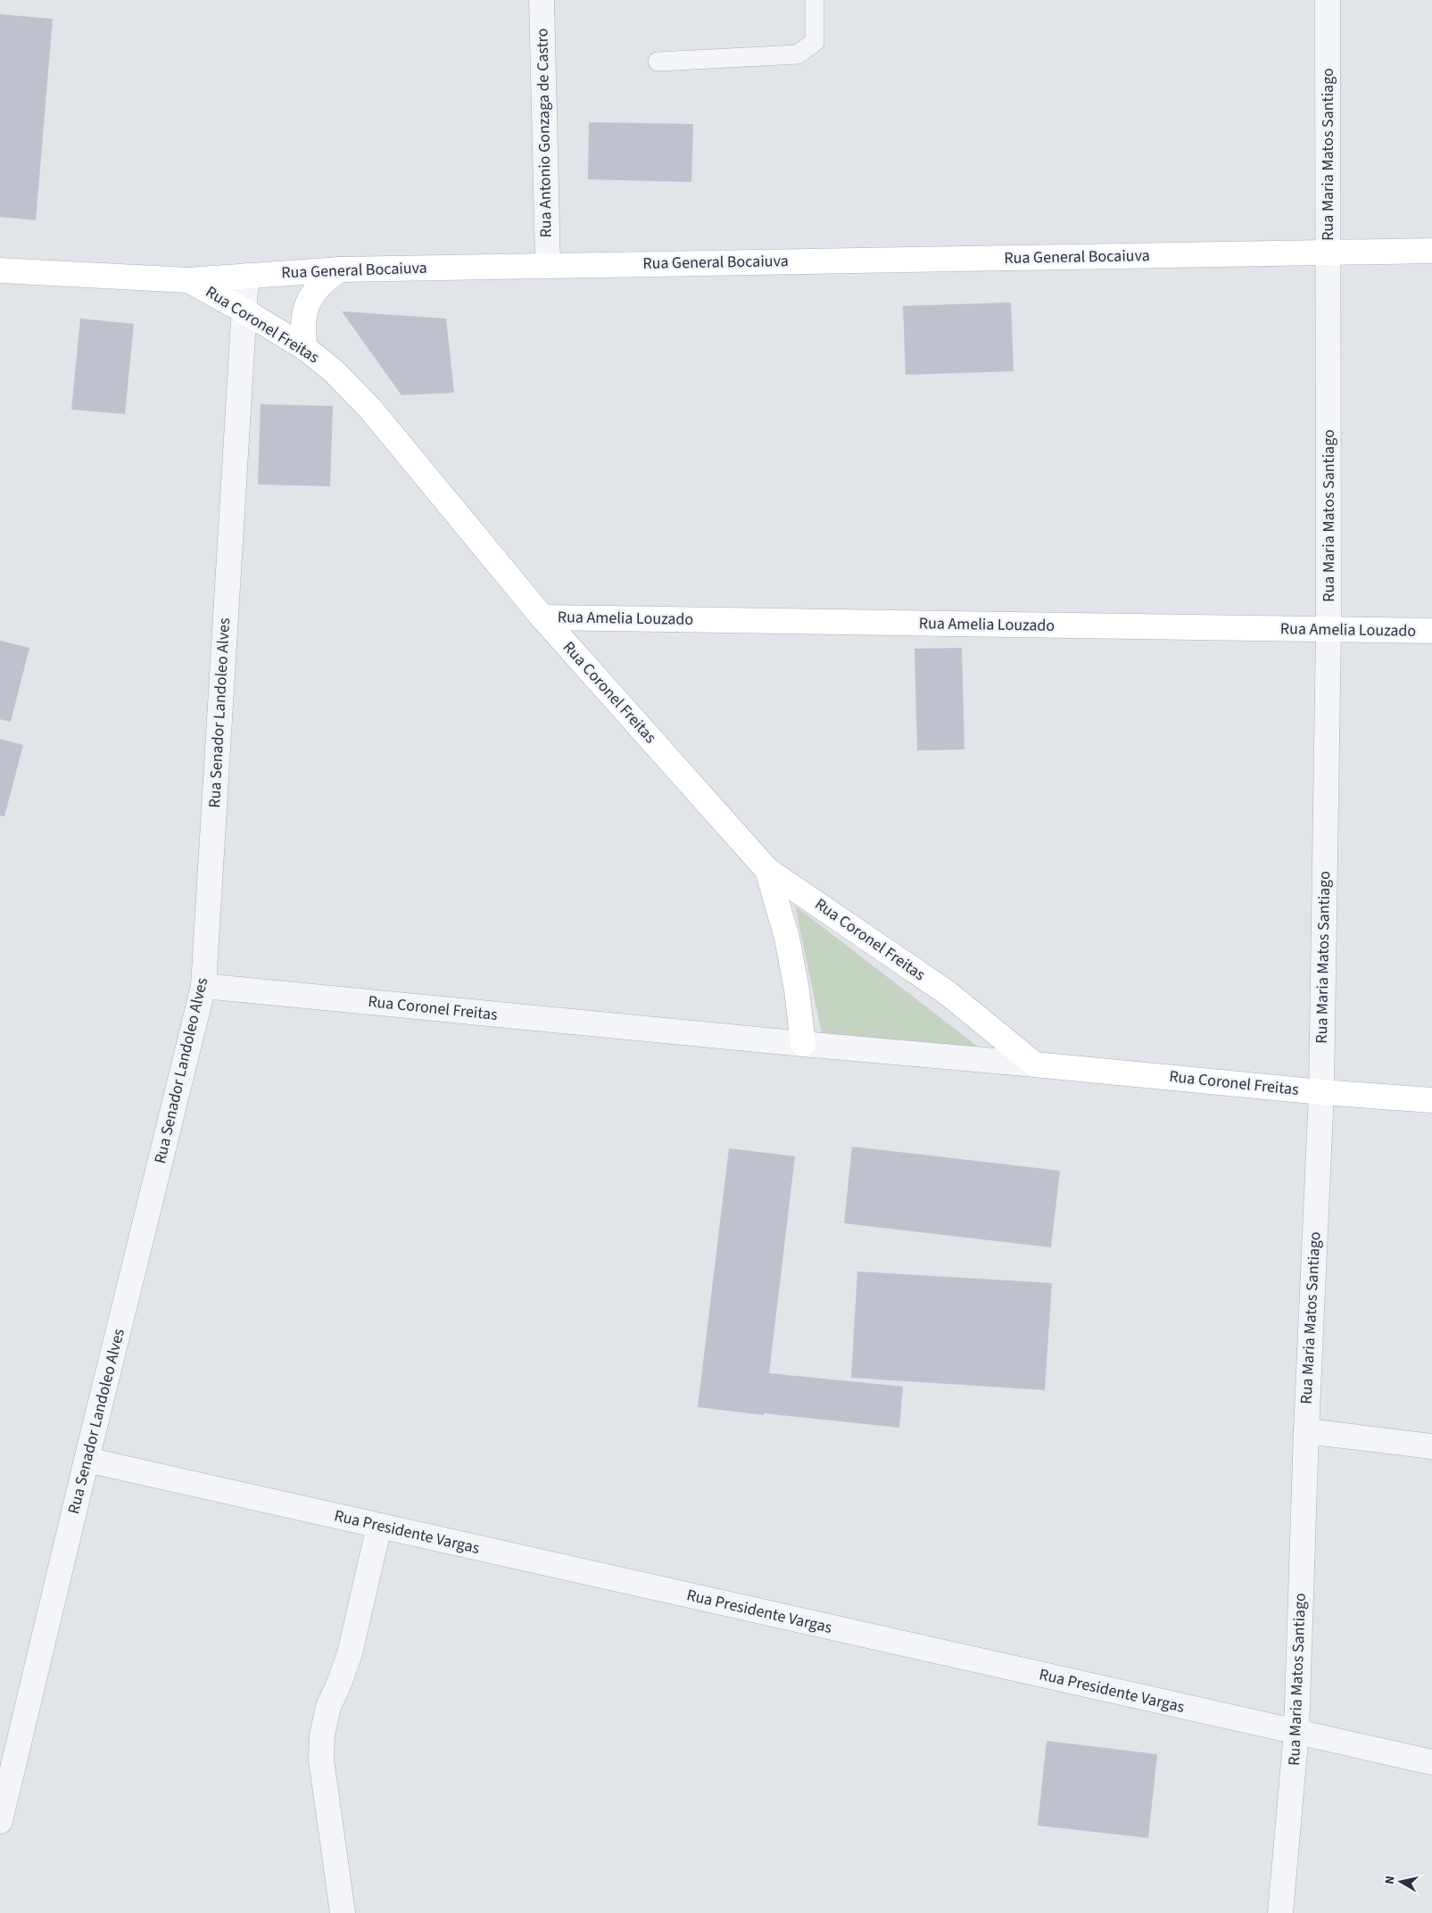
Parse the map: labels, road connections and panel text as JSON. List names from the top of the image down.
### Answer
{
  "streets": {
    "main road": ["Rua General Bocaiuva", "Rua Coronel Freitas", "Rua Amelia Louzado"],
    "street": [
      "Rua Antonio Gonzaga de Castro",
      "Rua Maria Matos Santiago",
      "Rua Senador Landoleo Alves",
      "Rua Presidente Vargas"
    ]
  },
  "crossings": [
    ["Rua Antonio Gonzaga de Castro", "Rua General Bocaiuva"],
    ["Rua Maria Matos Santiago", "Rua General Bocaiuva"],
    ["Rua Maria Matos Santiago", "Rua Coronel Freitas"],
    ["Rua Maria Matos Santiago", "Rua Amelia Louzado"],
    ["Rua Maria Matos Santiago", "Rua Presidente Vargas"],
    ["Rua General Bocaiuva", "Rua Coronel Freitas"],
    ["Rua General Bocaiuva", "Rua Senador Landoleo Alves"],
    ["Rua Coronel Freitas", "Rua Amelia Louzado"],
    ["Rua Coronel Freitas", "Rua Senador Landoleo Alves"],
    ["Rua Senador Landoleo Alves", "Rua Presidente Vargas"]
  ],
  "north": "left"
}
